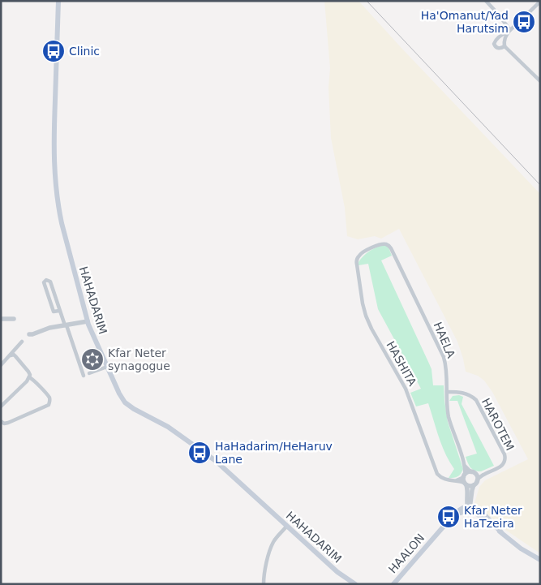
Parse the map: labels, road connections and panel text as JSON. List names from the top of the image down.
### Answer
{
  "streets": {
    "main road": ["HAHADARIM", "HAALON"],
    "street": ["HAELA", "HASHITA", "HAROTEM"]
  },
  "crossings": [
    ["HAELA", "HASHITA"],
    ["HAELA", "HAROTEM"],
    ["HASHITA", "HAROTEM"]
  ],
  "places": {
    "bus stop": [
      "Ha'Omanut/Yad Harutsim",
      "Clinic",
      "HaHadarim/HeHaruv Lane",
      "Kfar Neter HaTzeira"
    ],
    "synagogue": ["Kfar Neter synagogue"]
  }
}
